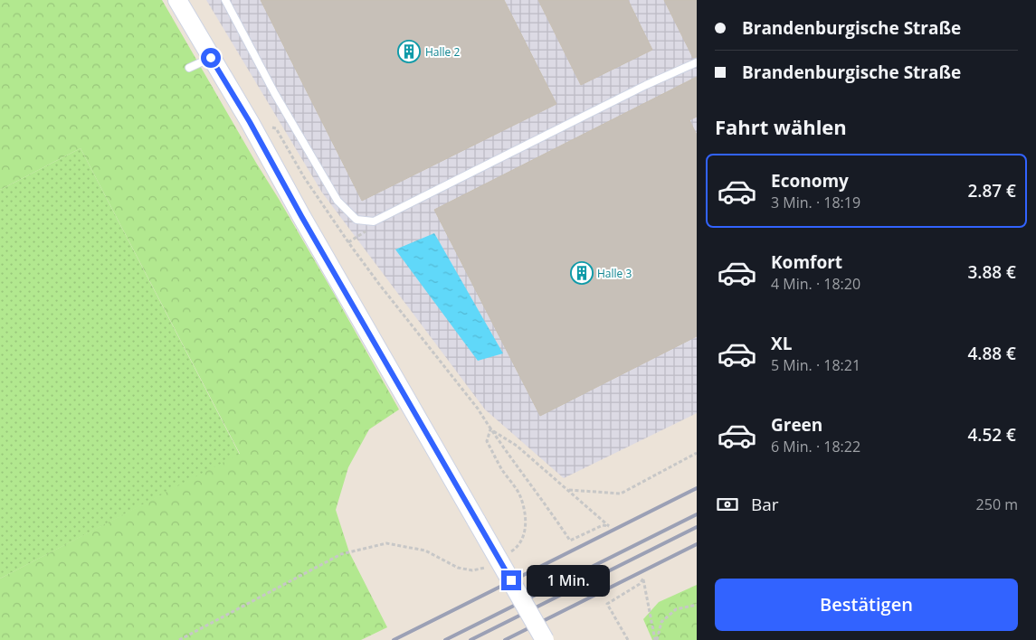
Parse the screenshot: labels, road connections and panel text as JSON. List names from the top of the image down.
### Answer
{
  "places": {
    "building": ["Halle 2", "Halle 3"]
  },
  "page": {
    "banner": ["Brandenburgische Straße", "Brandenburgische Straße"],
    "heading": "Fahrt wählen",
    "list": [
      {
        "name": "Economy",
        "note": "3 Min. · 18:19",
        "value": "2.87 €"
      },
      {
        "name": "Komfort",
        "note": "4 Min. · 18:20",
        "value": "3.88 €"
      },
      {
        "name": "XL",
        "note": "5 Min. · 18:21",
        "value": "4.88 €"
      },
      {
        "name": "Green",
        "note": "6 Min. · 18:22",
        "value": "4.52 €"
      }
    ],
    "pay": ["Bar", "250 m"],
    "bubble": "1 Min.",
    "buttons": "Bestätigen"
  }
}
